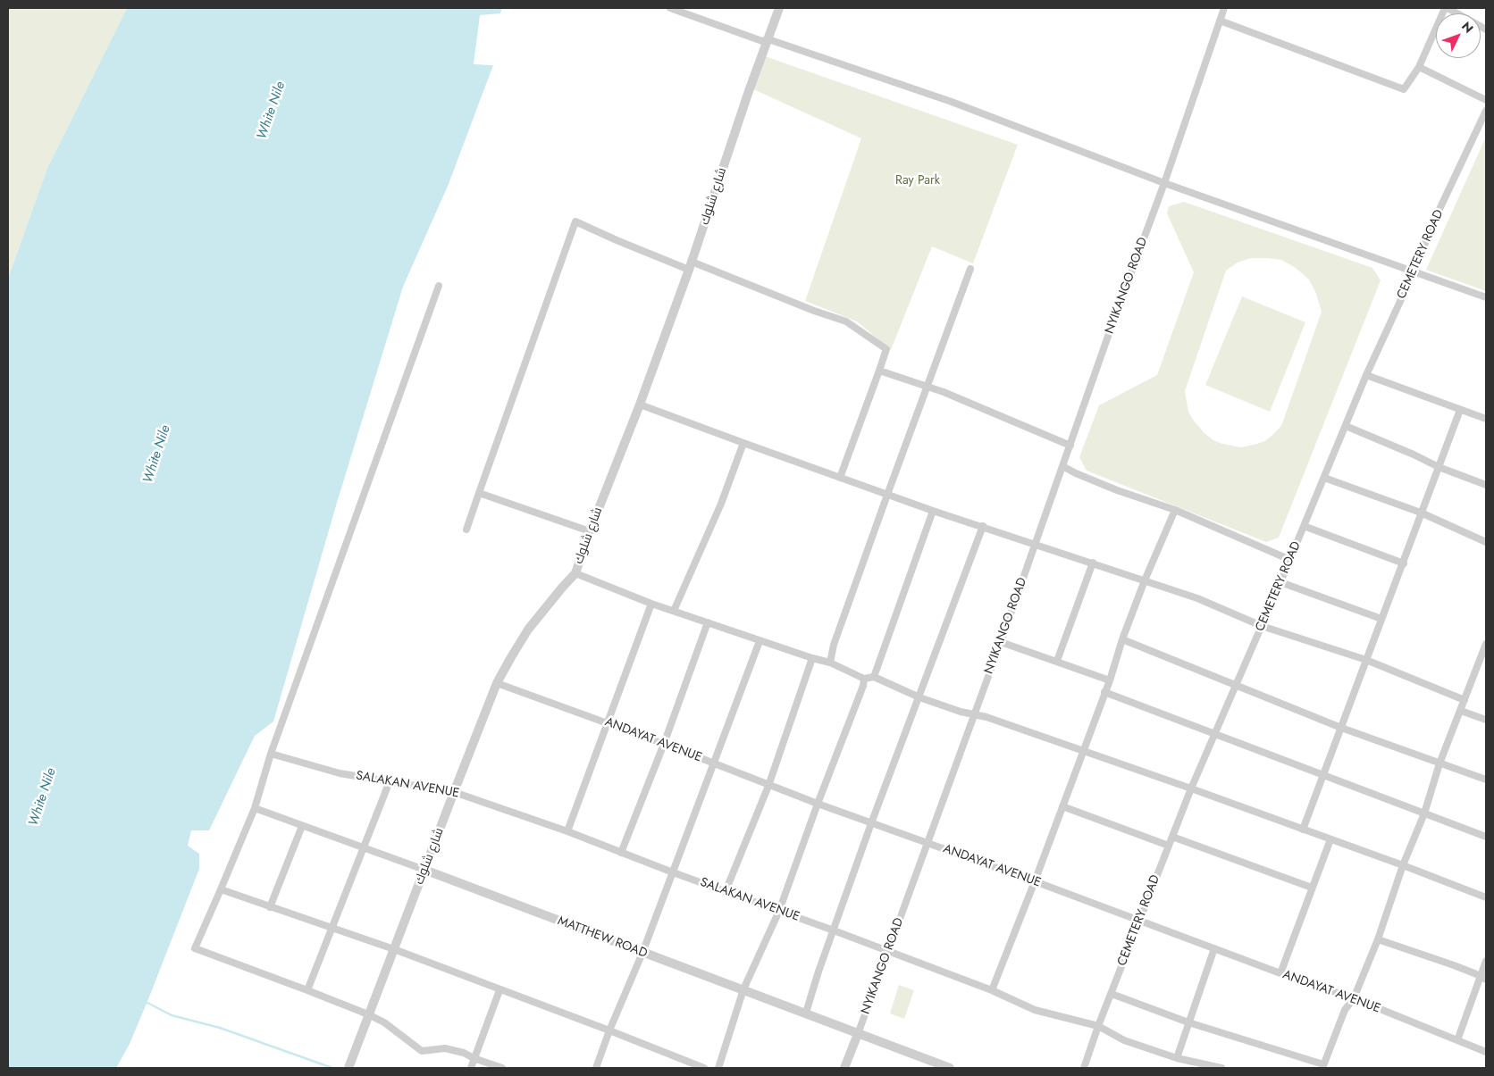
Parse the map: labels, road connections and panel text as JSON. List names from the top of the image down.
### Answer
{
  "streets": {
    "street": [
      "شارع شلوك",
      "CEMETERY ROAD",
      "NYIKANGO ROAD",
      "ANDAYAT AVENUE",
      "SALAKAN AVENUE",
      "MATTHEW ROAD"
    ]
  },
  "crossings": [
    ["شارع شلوك", "ANDAYAT AVENUE"],
    ["شارع شلوك", "SALAKAN AVENUE"],
    ["شارع شلوك", "MATTHEW ROAD"],
    ["CEMETERY ROAD", "ANDAYAT AVENUE"],
    ["CEMETERY ROAD", "SALAKAN AVENUE"],
    ["NYIKANGO ROAD", "ANDAYAT AVENUE"],
    ["NYIKANGO ROAD", "SALAKAN AVENUE"],
    ["NYIKANGO ROAD", "MATTHEW ROAD"]
  ],
  "water": ["White Nile"],
  "parks": ["Ray Park"],
  "north": "top right"
}
